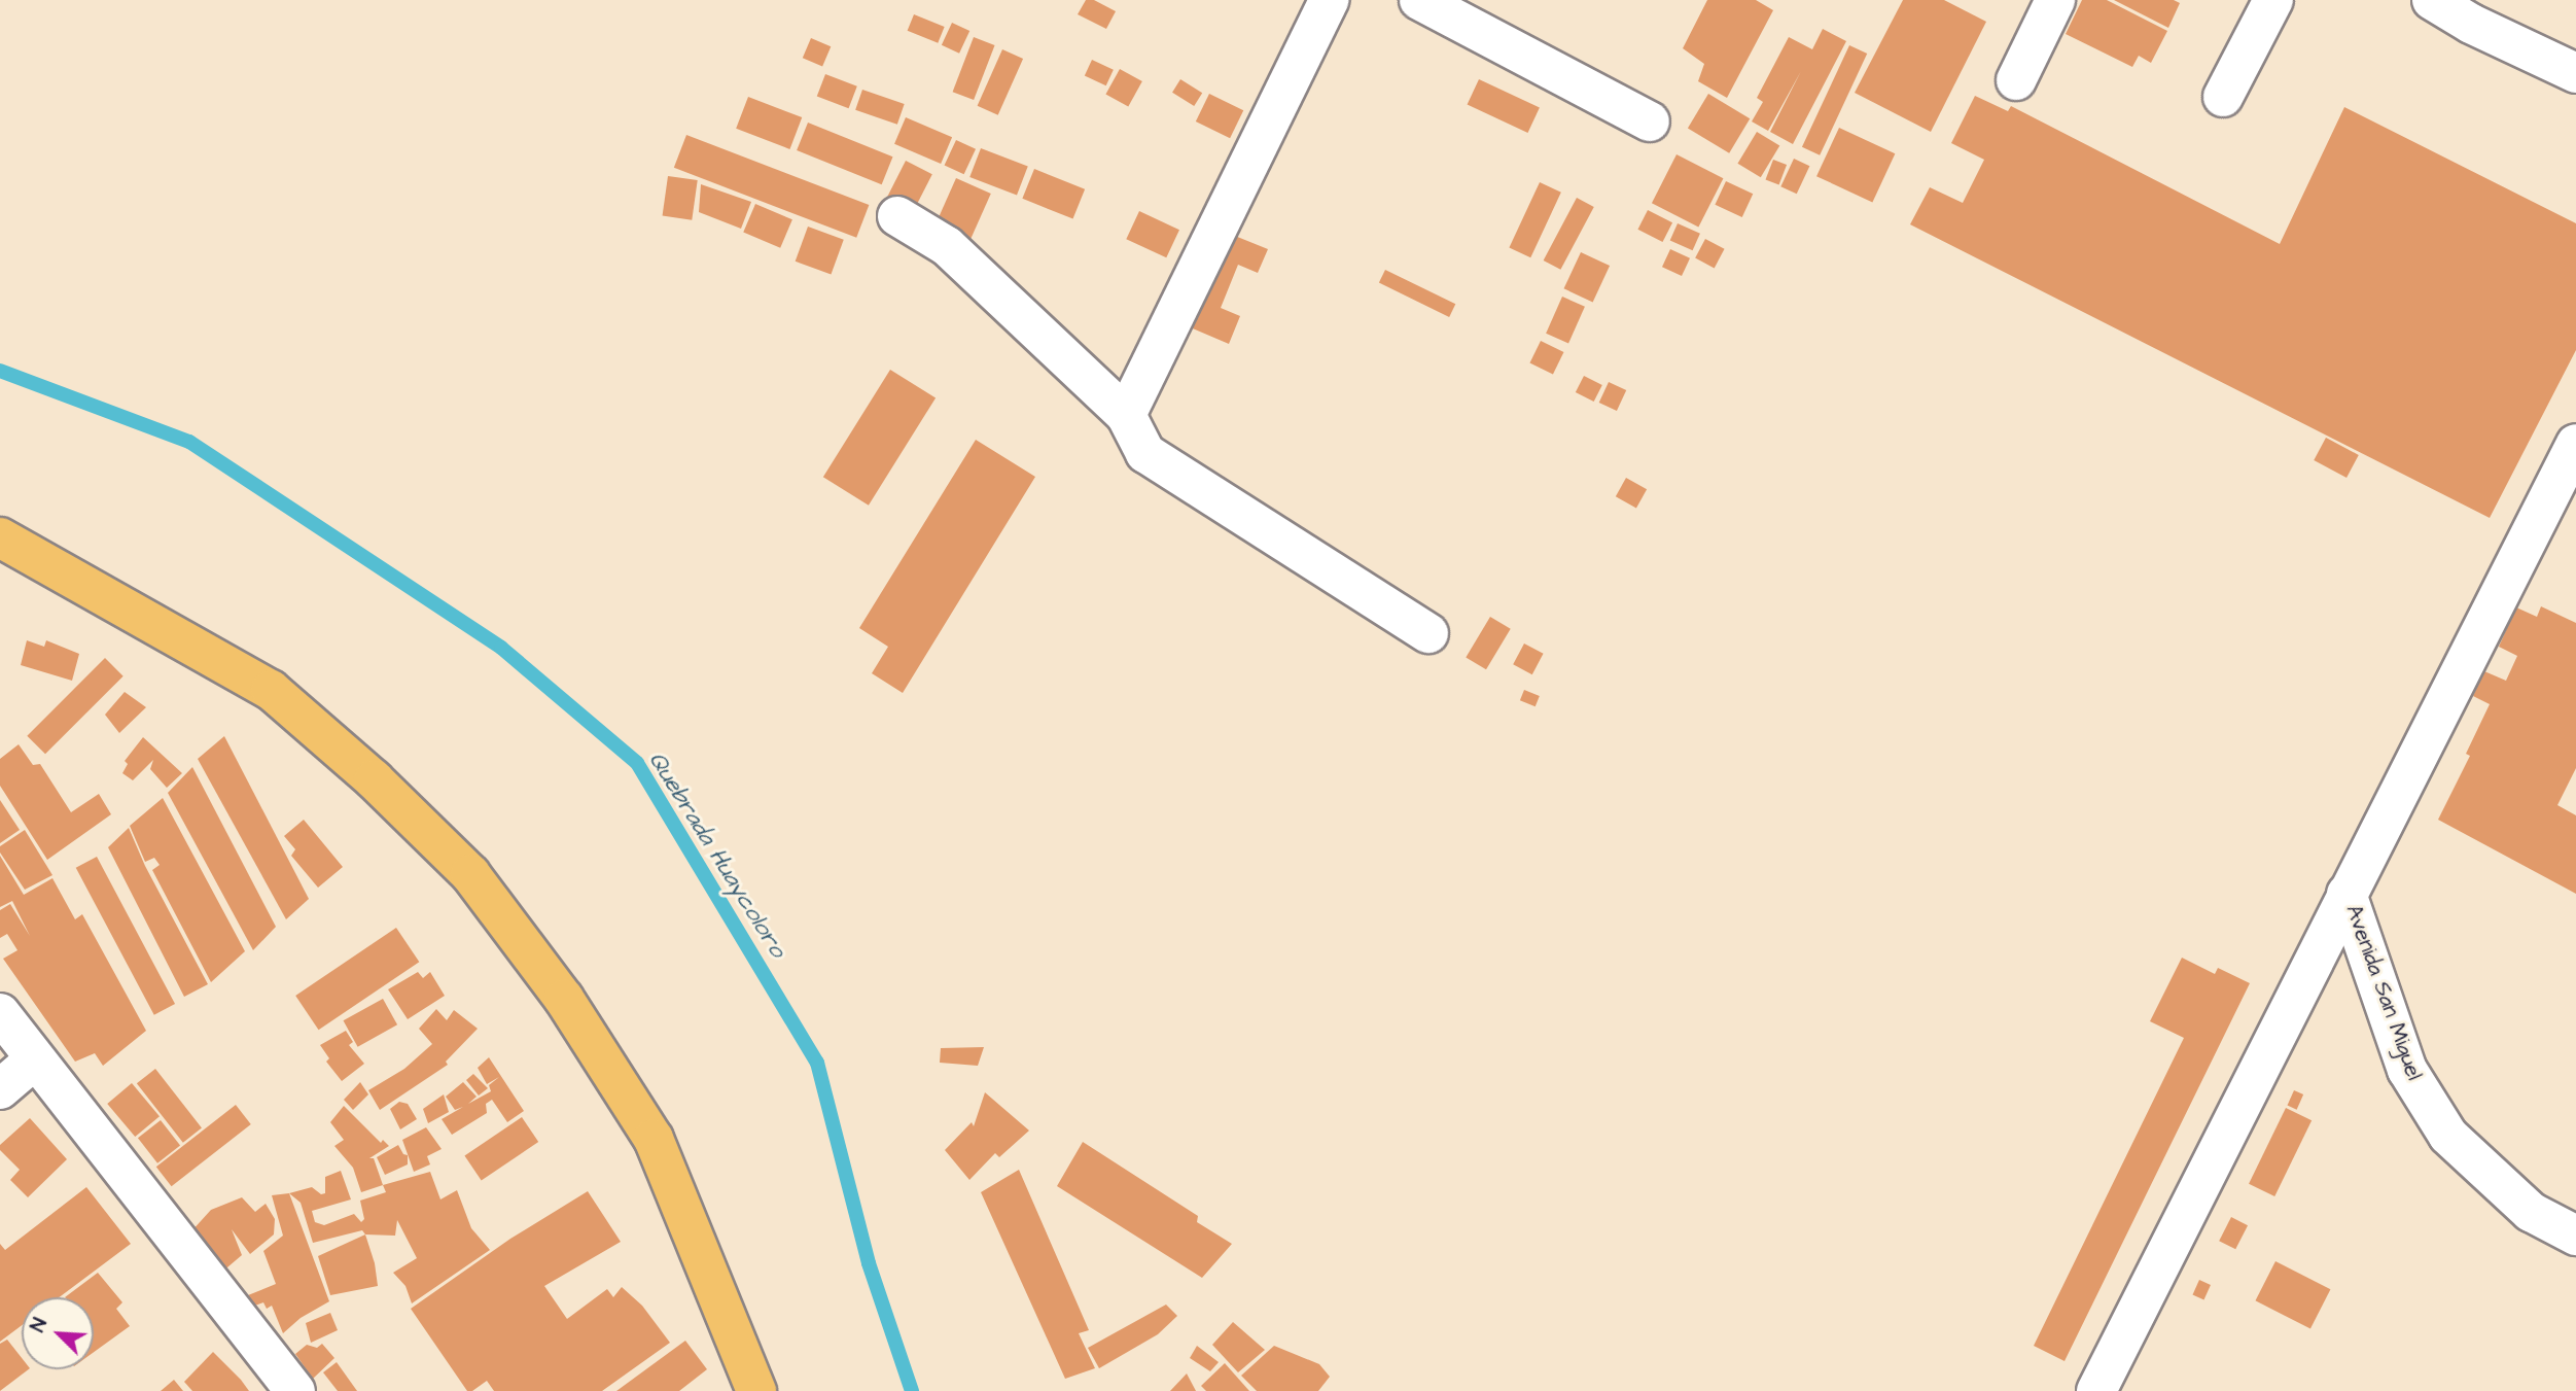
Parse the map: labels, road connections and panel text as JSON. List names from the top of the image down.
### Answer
{
  "streets": {
    "street": ["Avenida San Miguel"]
  },
  "water": ["Quebrada Huaycoloro"],
  "north": "top left"
}
